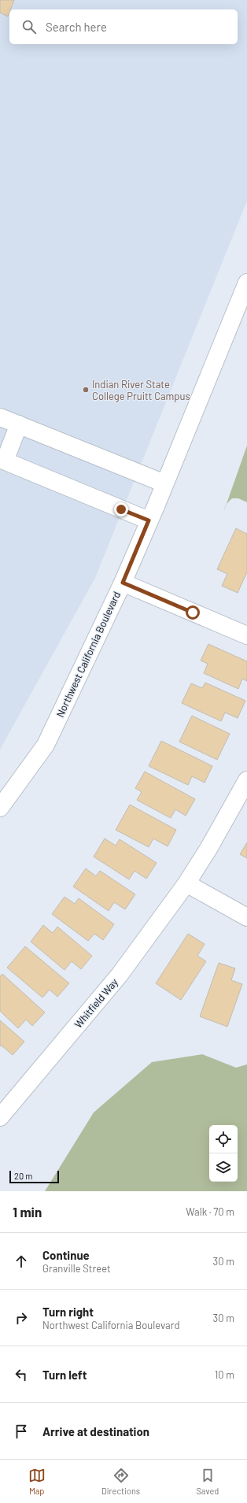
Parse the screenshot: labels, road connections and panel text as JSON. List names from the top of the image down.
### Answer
{
  "streets": {
    "street": ["Northwest California Boulevard", "Whitfield Way"]
  },
  "places": ["Indian River State College Pruitt Campus"],
  "scale_bar": "20 m",
  "page": {
    "search": "Search here",
    "scale": "20 m",
    "heading": ["1 min", "Walk · 70 m"],
    "list": [
      ["Continue", "Granville Street", "30 m"],
      ["Turn right", "Northwest California Boulevard", "30 m"],
      ["Turn left", "10 m"],
      "Arrive at destination"
    ],
    "nav": ["Map", "Directions", "Saved"]
  }
}
